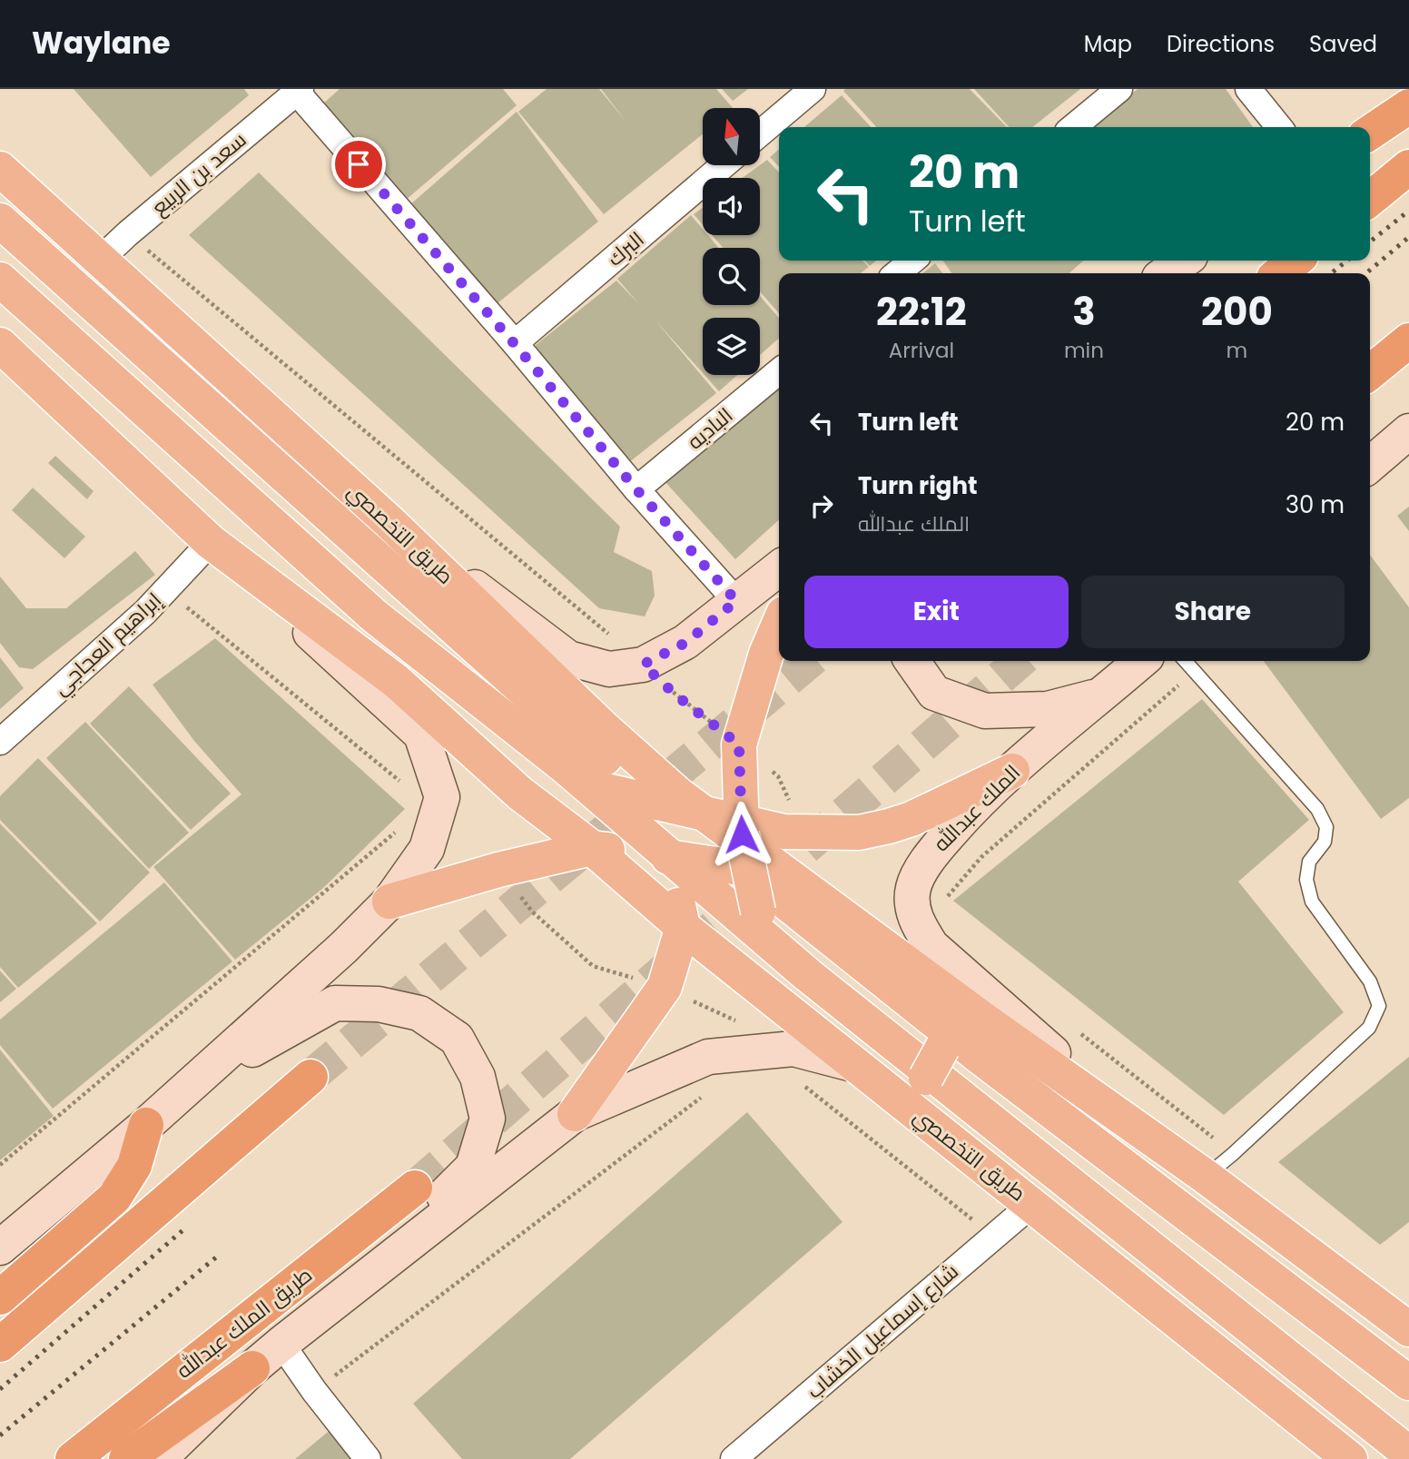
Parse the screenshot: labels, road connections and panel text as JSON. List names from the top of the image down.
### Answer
{
  "streets": {
    "highway": ["طريق الملك عبدالله"],
    "main road": ["طريق التخصصي", "الملك عبدالله"],
    "street": [
      "سعد بن الربيع",
      "البرك",
      "الباديه",
      "إبراهيم العجاجي",
      "شارع إسماعيل الخشاب"
    ]
  },
  "crossings": [
    ["سعد بن الربيع", "طريق التخصصي"],
    ["طريق التخصصي", "إبراهيم العجاجي"],
    ["طريق التخصصي", "شارع إسماعيل الخشاب"]
  ],
  "north": "top",
  "page": {
    "header": "Waylane",
    "nav": ["Map", "Directions", "Saved"],
    "turn": ["20 m", "Turn left"],
    "eta": [
      "22:12",
      "Arrival",
      "3",
      "min",
      "200",
      "m"
    ],
    "list": [
      {
        "name": "Turn left",
        "value": "20 m"
      },
      {
        "name": "Turn right",
        "note": "الملك عبدالله",
        "value": "30 m"
      }
    ],
    "buttons": ["Exit", "Share"]
  }
}
